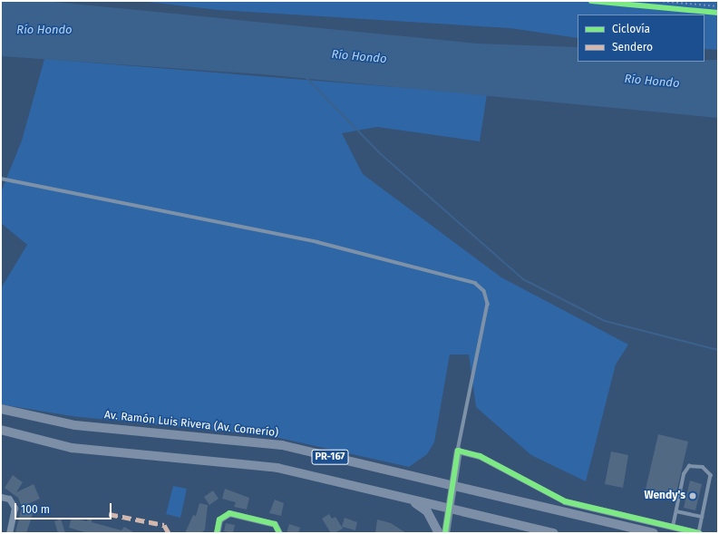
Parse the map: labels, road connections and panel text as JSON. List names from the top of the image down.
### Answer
{
  "streets": {
    "main road": ["Av. Ramón Luis Rivera (Av. Comerío)", "PR-167"]
  },
  "water": ["Río Hondo"],
  "places": ["Wendy's"],
  "legend": ["Ciclovía", "Sendero"],
  "scale_bar": "100 m"
}
